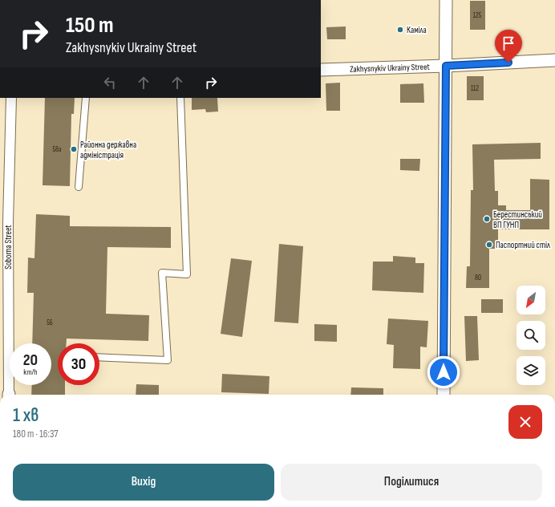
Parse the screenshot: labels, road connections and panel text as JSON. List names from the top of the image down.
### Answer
{
  "streets": {
    "street": ["Zakhysnykiv Ukrainy Street", "Soborna Street"]
  },
  "places": [
    "Каміла",
    "Районна державна адміністрація",
    "Берестинський ВП ГУНП",
    "Паспортний стіл"
  ],
  "house_numbers": [
    "125",
    "112",
    "58а",
    "80",
    "56"
  ],
  "north": "bottom left",
  "page": {
    "turn": ["150 m", "Zakhysnykiv Ukrainy Street"],
    "speed": "20 km/h",
    "limit": "30",
    "heading": ["1 хв", "180 m · 16:37"],
    "buttons": ["Вихід", "Поділитися"]
  }
}
